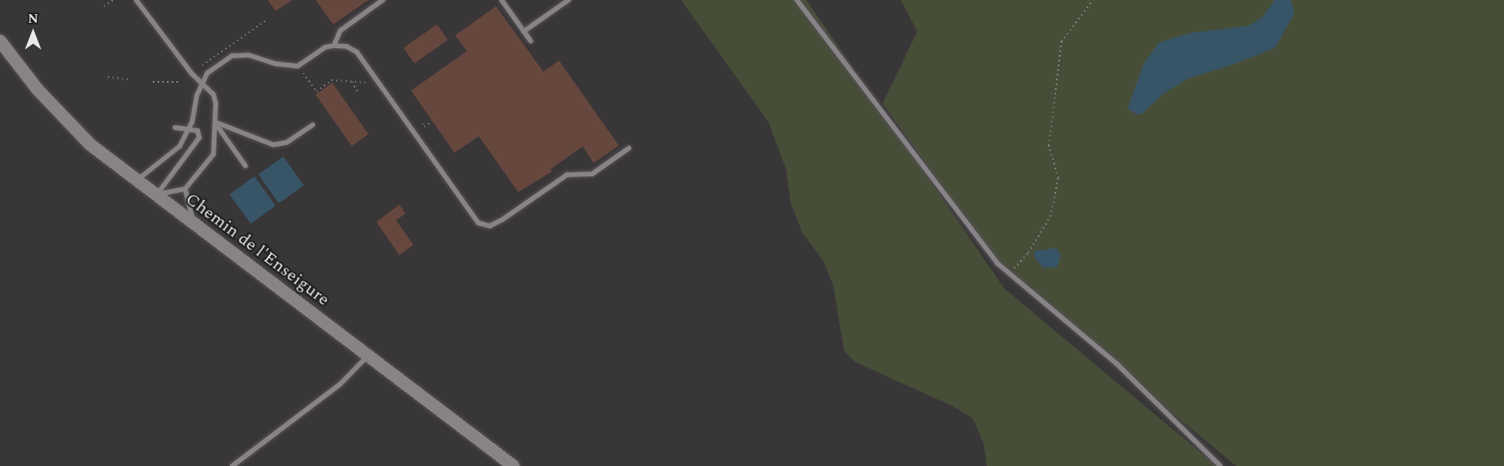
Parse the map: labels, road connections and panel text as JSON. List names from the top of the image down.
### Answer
{
  "streets": {
    "street": ["Chemin de l'Enseigure"]
  },
  "north": "top"
}
